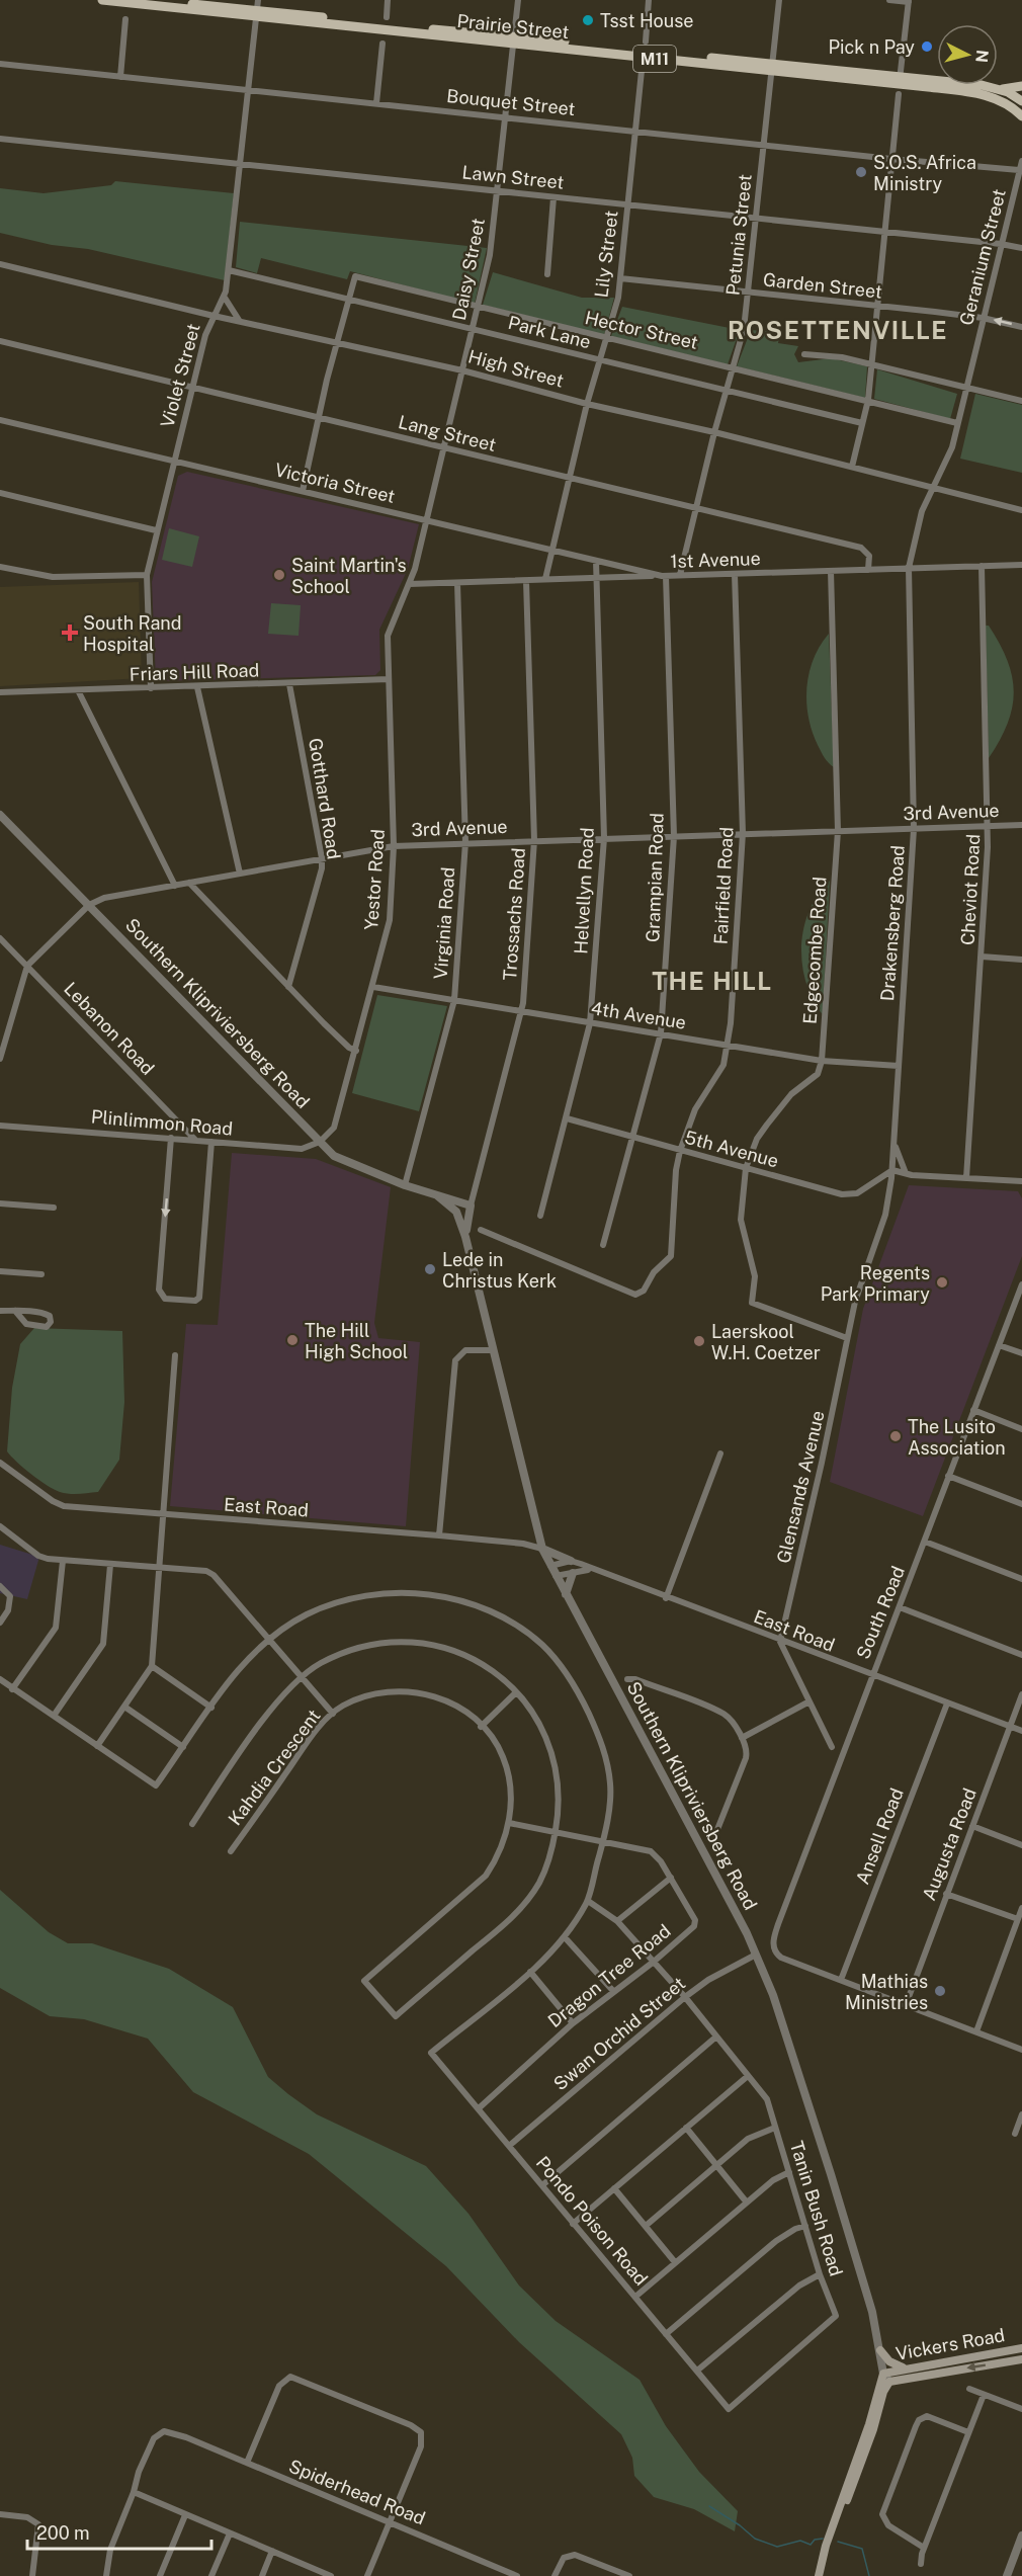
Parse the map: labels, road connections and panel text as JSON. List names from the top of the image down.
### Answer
{
  "streets": {
    "main road": [
      "Prairie Street",
      "M11",
      "Southern Klipriviersberg Road",
      "Vickers Road"
    ],
    "street": [
      "Bouquet Street",
      "Lawn Street",
      "Petunia Street",
      "Lily Street",
      "Geranium Street",
      "Daisy Street",
      "Garden Street",
      "Hector Street",
      "Park Lane",
      "High Street",
      "Violet Street",
      "Lang Street",
      "Victoria Street",
      "1st Avenue",
      "Friars Hill Road",
      "Gotthard Road",
      "3rd Avenue",
      "Grampian Road",
      "Yestor Road",
      "Fairfield Road",
      "Cheviot Road",
      "Helvellyn Road",
      "Trossachs Road",
      "Virginia Road",
      "Drakensberg Road",
      "Edgecombe Road",
      "4th Avenue",
      "Lebanon Road",
      "Plinlimmon Road",
      "5th Avenue",
      "Glensands Avenue",
      "East Road",
      "South Road",
      "Kahdia Crescent",
      "Ansell Road",
      "Augusta Road",
      "Dragon Tree Road",
      "Swan Orchid Street",
      "Tanin Bush Road",
      "Pondo Poison Road",
      "Spiderhead Road"
    ]
  },
  "crossings": [
    ["Prairie Street", "Petunia Street"],
    ["Prairie Street", "Daisy Street"],
    ["Prairie Street", "Violet Street"],
    ["Bouquet Street", "Petunia Street"],
    ["Bouquet Street", "Lily Street"],
    ["Bouquet Street", "Geranium Street"],
    ["Bouquet Street", "Daisy Street"],
    ["Bouquet Street", "Violet Street"],
    ["Lawn Street", "Petunia Street"],
    ["Lawn Street", "Lily Street"],
    ["Lawn Street", "Geranium Street"],
    ["Lawn Street", "Daisy Street"],
    ["Lawn Street", "Violet Street"],
    ["Petunia Street", "Garden Street"],
    ["Petunia Street", "Hector Street"],
    ["Petunia Street", "Park Lane"],
    ["Petunia Street", "High Street"],
    ["Petunia Street", "Lang Street"],
    ["Petunia Street", "1st Avenue"],
    ["Lily Street", "Garden Street"],
    ["Lily Street", "Hector Street"],
    ["Lily Street", "Park Lane"],
    ["Lily Street", "High Street"],
    ["Lily Street", "Lang Street"],
    ["Lily Street", "Victoria Street"],
    ["Lily Street", "1st Avenue"],
    ["Geranium Street", "Garden Street"],
    ["Geranium Street", "Hector Street"],
    ["Geranium Street", "High Street"],
    ["Geranium Street", "1st Avenue"],
    ["Geranium Street", "Drakensberg Road"],
    ["Daisy Street", "Hector Street"],
    ["Daisy Street", "Park Lane"],
    ["Daisy Street", "High Street"],
    ["Daisy Street", "Lang Street"],
    ["Daisy Street", "Victoria Street"],
    ["Daisy Street", "1st Avenue"],
    ["Daisy Street", "Friars Hill Road"],
    ["Daisy Street", "Yestor Road"],
    ["Hector Street", "Park Lane"],
    ["Park Lane", "Violet Street"],
    ["High Street", "Violet Street"],
    ["Violet Street", "Lang Street"],
    ["Violet Street", "Victoria Street"],
    ["Violet Street", "Friars Hill Road"],
    ["Lang Street", "1st Avenue"],
    ["Victoria Street", "1st Avenue"],
    ["Victoria Street", "Grampian Road"],
    ["Victoria Street", "Helvellyn Road"],
    ["1st Avenue", "Grampian Road"],
    ["1st Avenue", "Fairfield Road"],
    ["1st Avenue", "Cheviot Road"],
    ["1st Avenue", "Helvellyn Road"],
    ["1st Avenue", "Trossachs Road"],
    ["1st Avenue", "Virginia Road"],
    ["1st Avenue", "Drakensberg Road"],
    ["1st Avenue", "Edgecombe Road"],
    ["Friars Hill Road", "Gotthard Road"],
    ["Friars Hill Road", "Yestor Road"],
    ["Gotthard Road", "3rd Avenue"],
    ["3rd Avenue", "Grampian Road"],
    ["3rd Avenue", "Yestor Road"],
    ["3rd Avenue", "Fairfield Road"],
    ["3rd Avenue", "Cheviot Road"],
    ["3rd Avenue", "Helvellyn Road"],
    ["3rd Avenue", "Trossachs Road"],
    ["3rd Avenue", "Virginia Road"],
    ["3rd Avenue", "Drakensberg Road"],
    ["3rd Avenue", "Edgecombe Road"],
    ["3rd Avenue", "Southern Klipriviersberg Road"],
    ["3rd Avenue", "Lebanon Road"],
    ["Grampian Road", "4th Avenue"],
    ["Grampian Road", "5th Avenue"],
    ["Yestor Road", "Southern Klipriviersberg Road"],
    ["Yestor Road", "4th Avenue"],
    ["Yestor Road", "Plinlimmon Road"],
    ["Fairfield Road", "4th Avenue"],
    ["Fairfield Road", "5th Avenue"],
    ["Helvellyn Road", "4th Avenue"],
    ["Helvellyn Road", "5th Avenue"],
    ["Trossachs Road", "Southern Klipriviersberg Road"],
    ["Trossachs Road", "4th Avenue"],
    ["Virginia Road", "Southern Klipriviersberg Road"],
    ["Virginia Road", "4th Avenue"],
    ["Drakensberg Road", "4th Avenue"],
    ["Edgecombe Road", "4th Avenue"],
    ["Southern Klipriviersberg Road", "Plinlimmon Road"],
    ["Southern Klipriviersberg Road", "East Road"],
    ["Southern Klipriviersberg Road", "Swan Orchid Street"],
    ["Southern Klipriviersberg Road", "Vickers Road"],
    ["Lebanon Road", "Plinlimmon Road"],
    ["Glensands Avenue", "East Road"],
    ["East Road", "South Road"],
    ["East Road", "Ansell Road"],
    ["East Road", "Augusta Road"],
    ["South Road", "Ansell Road"],
    ["Kahdia Crescent", "Dragon Tree Road"],
    ["Dragon Tree Road", "Tanin Bush Road"],
    ["Dragon Tree Road", "Pondo Poison Road"],
    ["Swan Orchid Street", "Tanin Bush Road"],
    ["Swan Orchid Street", "Pondo Poison Road"],
    ["Tanin Bush Road", "Pondo Poison Road"]
  ],
  "districts": ["ROSETTENVILLE", "THE HILL"],
  "places": {
    "other": [
      "Tsst House",
      "Pick n Pay",
      "S.O.S. Africa Ministry",
      "Saint Martin's School",
      "Lede in Christus Kerk",
      "Regents Park Primary",
      "The Hill High School",
      "Laerskool W.H. Coetzer",
      "The Lusito Association",
      "Mathias Ministries"
    ],
    "health": ["South Rand Hospital"]
  },
  "scale_bar": "200 m",
  "north": "right"
}
